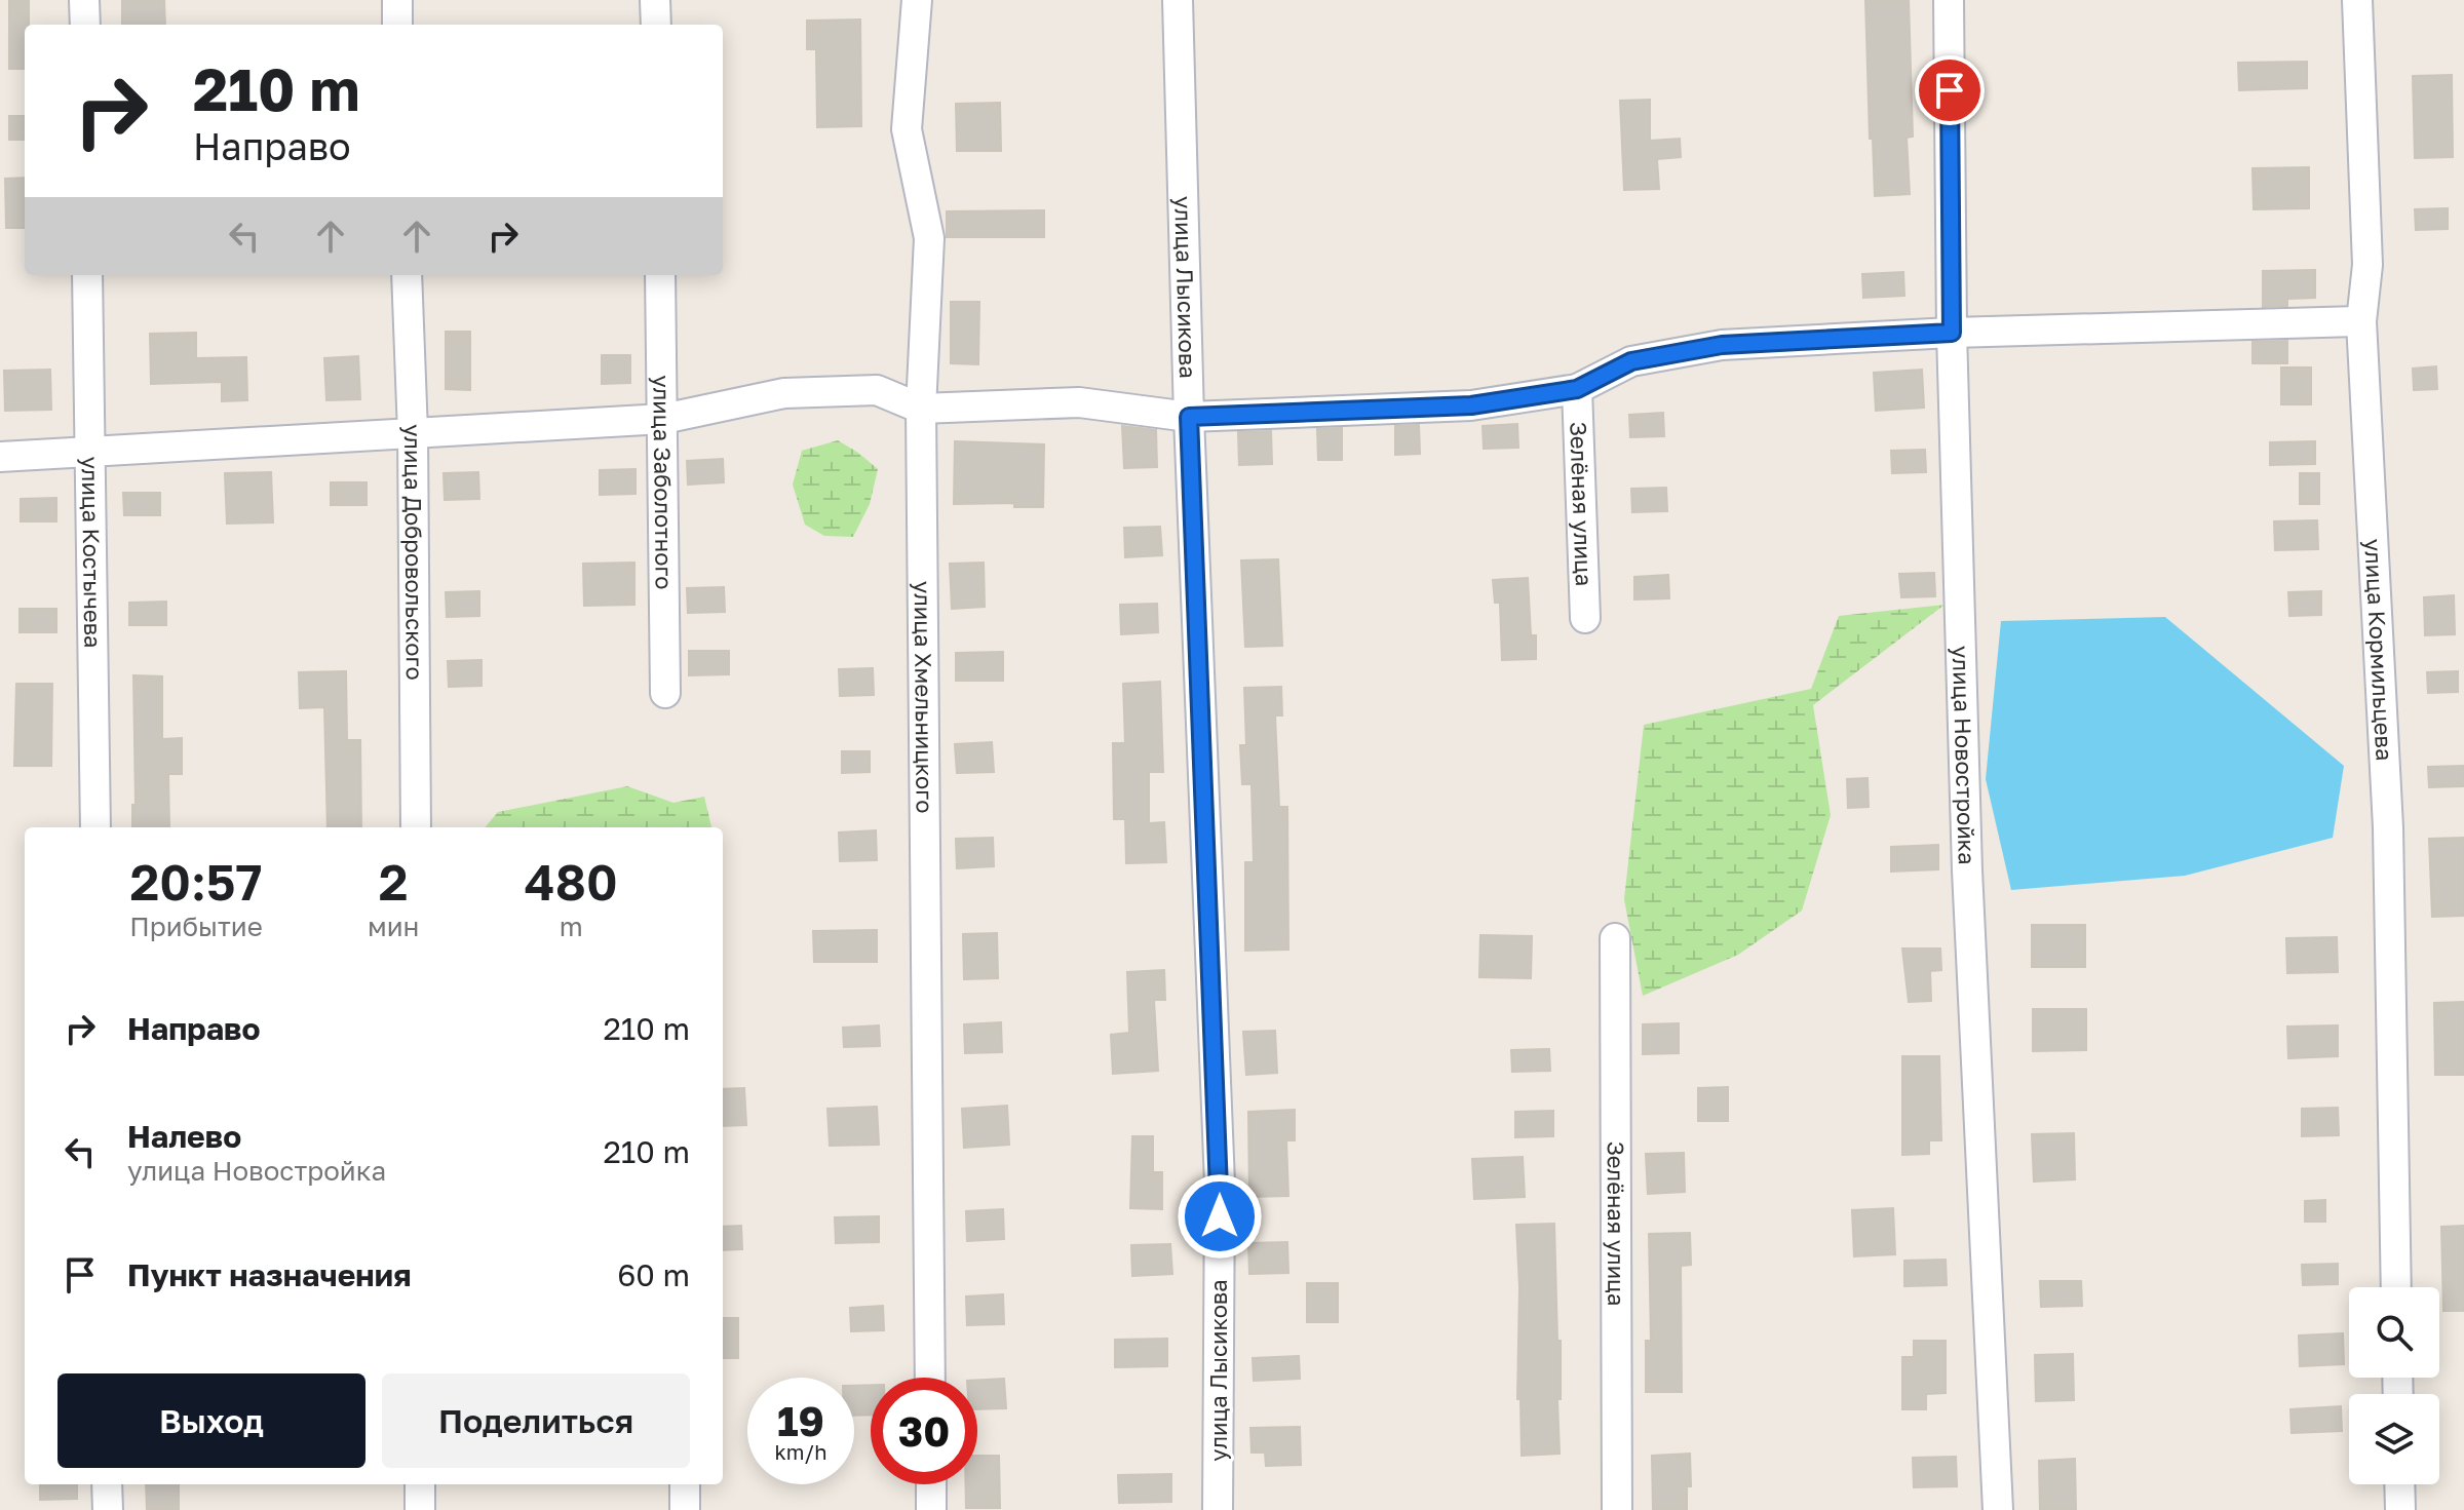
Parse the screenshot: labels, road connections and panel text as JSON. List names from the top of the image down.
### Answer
{
  "streets": {
    "street": [
      "улица Лысикова",
      "улица Заболотного",
      "Зелёная улица",
      "улица Костычева",
      "улица Добровольского",
      "улица Кормильцева",
      "улица Хмельницкого",
      "улица Новостройка"
    ]
  },
  "page": {
    "turn": ["210 m", "Направо"],
    "eta": [
      "20:57",
      "Прибытие",
      "2",
      "мин",
      "480",
      "m"
    ],
    "list": [
      {
        "name": "Направо",
        "value": "210 m"
      },
      {
        "name": "Налево",
        "note": "улица Новостройка",
        "value": "210 m"
      },
      {
        "name": "Пункт назначения",
        "value": "60 m"
      }
    ],
    "buttons": ["Выход", "Поделиться"],
    "speed": "19 km/h",
    "limit": "30"
  }
}
